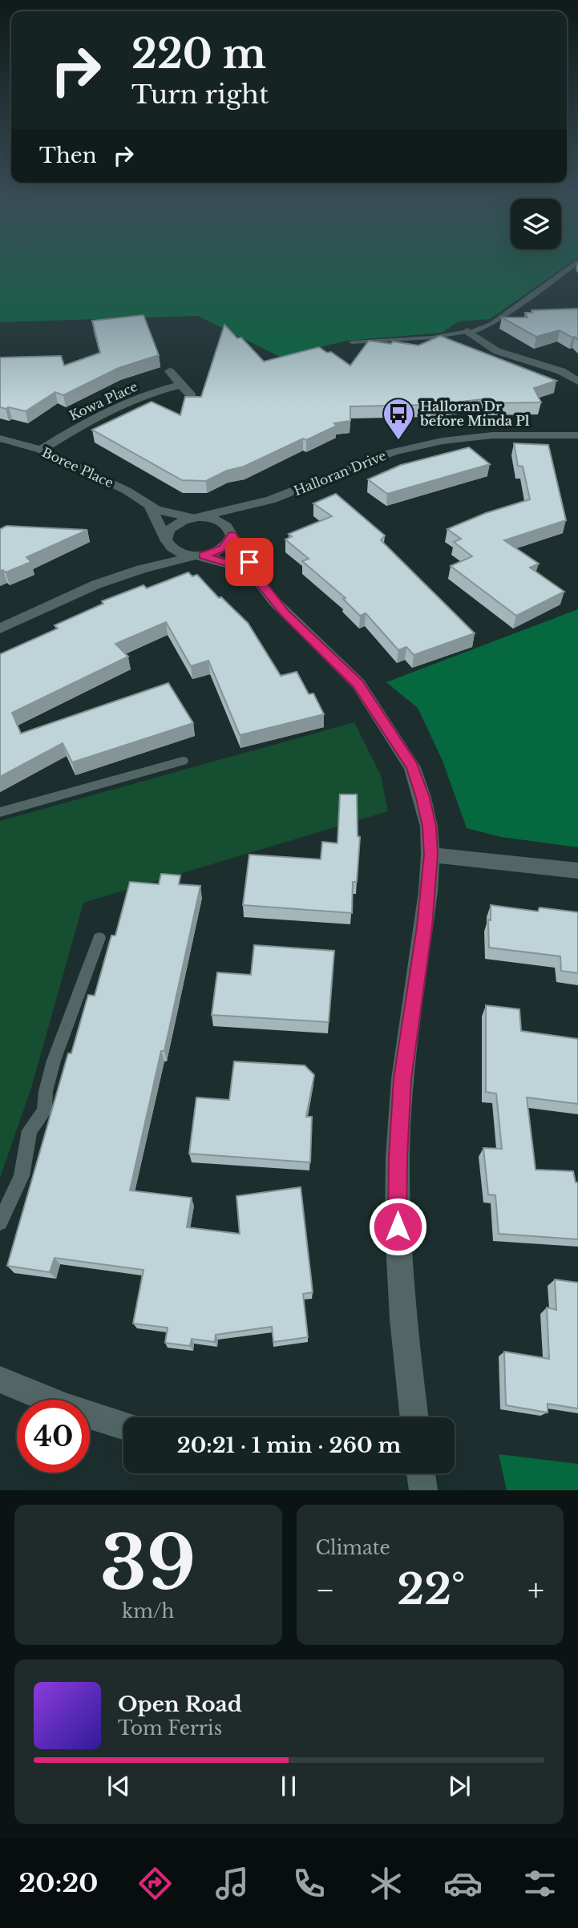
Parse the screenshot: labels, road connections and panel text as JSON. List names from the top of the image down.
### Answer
{
  "streets": {
    "street": ["Kowa Place", "Boree Place", "Halloran Drive"]
  },
  "crossings": [
    ["Kowa Place", "Boree Place"],
    ["Boree Place", "Halloran Drive"]
  ],
  "places": {
    "bus stop": ["Halloran Dr before Minda Pl"]
  },
  "page": {
    "turn": ["220 m", "Turn right"],
    "then": "Then",
    "limit": "40",
    "trip": "20:21 · 1 min · 260 m",
    "tile": [
      ["39", "km/h"],
      "Climate"
    ],
    "heat": ["−", "22°", "+"],
    "song": ["Open Road", "Tom Ferris"],
    "tabs": "20:20"
  }
}
